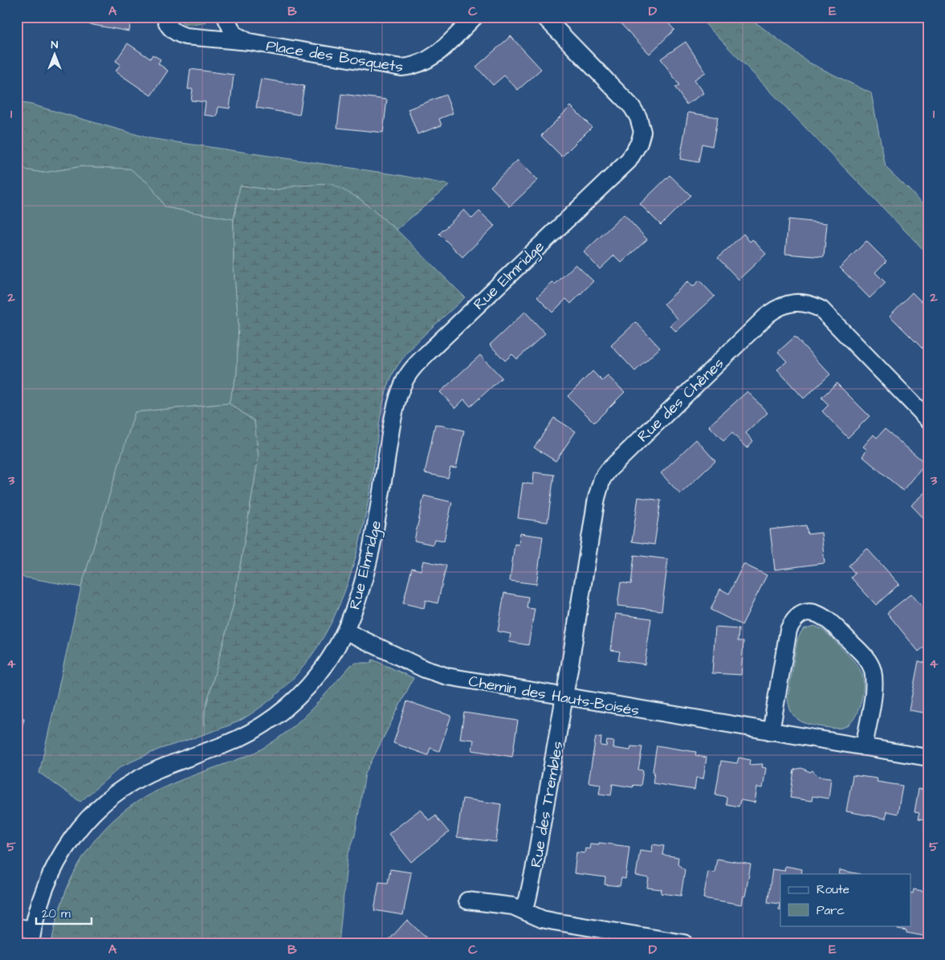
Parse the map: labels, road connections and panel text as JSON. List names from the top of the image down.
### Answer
{
  "streets": {
    "street": [
      "Place des Bosquets",
      "Rue Elmridge",
      "Rue des Chênes",
      "Chemin des Hauts-Boisés",
      "Rue des Trembles"
    ]
  },
  "crossings": [
    ["Rue Elmridge", "Chemin des Hauts-Boisés"],
    ["Rue des Chênes", "Chemin des Hauts-Boisés"],
    ["Rue des Chênes", "Rue des Trembles"],
    ["Chemin des Hauts-Boisés", "Rue des Trembles"]
  ],
  "legend": ["Route", "Parc"],
  "scale_bar": "20 m",
  "north": "top",
  "grid": {
    "columns": [
      "A",
      "B",
      "C",
      "D",
      "E"
    ],
    "rows": [
      "1",
      "2",
      "3",
      "4",
      "5"
    ]
  }
}
